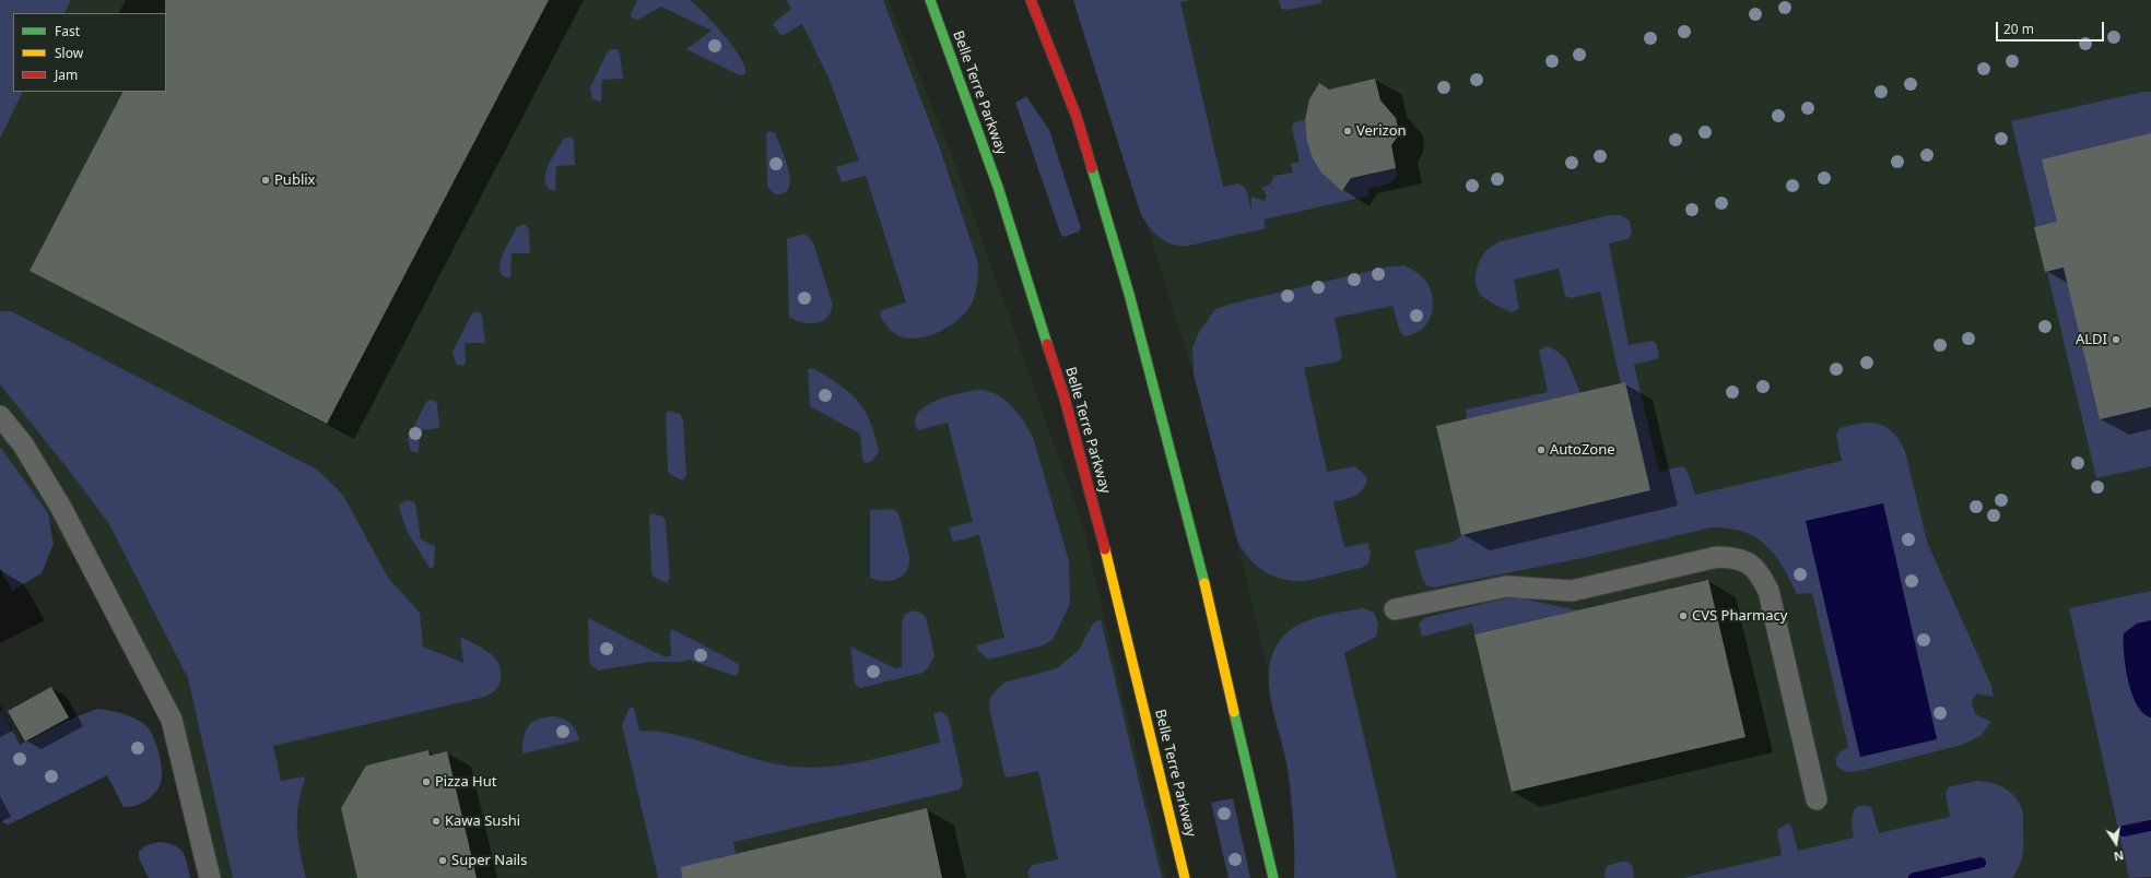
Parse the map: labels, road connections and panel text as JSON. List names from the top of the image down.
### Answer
{
  "streets": {
    "main road": ["Belle Terre Parkway"]
  },
  "places": [
    "Verizon",
    "Publix",
    "ALDI",
    "AutoZone",
    "CVS Pharmacy",
    "Pizza Hut",
    "Kawa Sushi",
    "Super Nails"
  ],
  "legend": ["Fast", "Slow", "Jam"],
  "scale_bar": "20 m",
  "north": "bottom"
}
